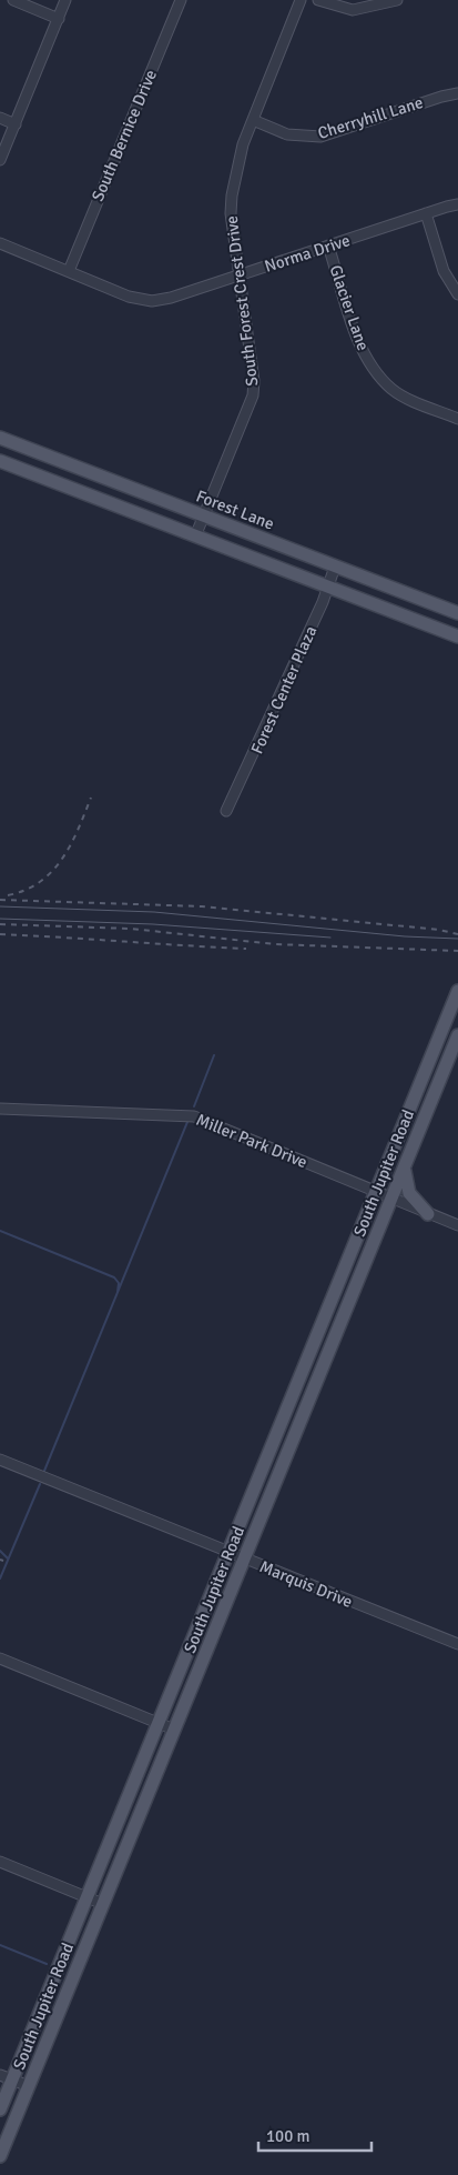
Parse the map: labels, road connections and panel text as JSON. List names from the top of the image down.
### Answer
{
  "streets": {
    "main road": ["Forest Lane", "South Jupiter Road"],
    "street": [
      "Cherryhill Lane",
      "South Bernice Drive",
      "Norma Drive",
      "South Forest Crest Drive",
      "Glacier Lane",
      "Forest Center Plaza",
      "Miller Park Drive",
      "Marquis Drive"
    ]
  },
  "crossings": [
    ["Cherryhill Lane", "South Forest Crest Drive"],
    ["South Bernice Drive", "Norma Drive"],
    ["Norma Drive", "South Forest Crest Drive"],
    ["Norma Drive", "Glacier Lane"],
    ["South Forest Crest Drive", "Forest Lane"],
    ["Forest Lane", "Forest Center Plaza"],
    ["Miller Park Drive", "South Jupiter Road"],
    ["South Jupiter Road", "Marquis Drive"]
  ],
  "scale_bar": "100 m"
}
